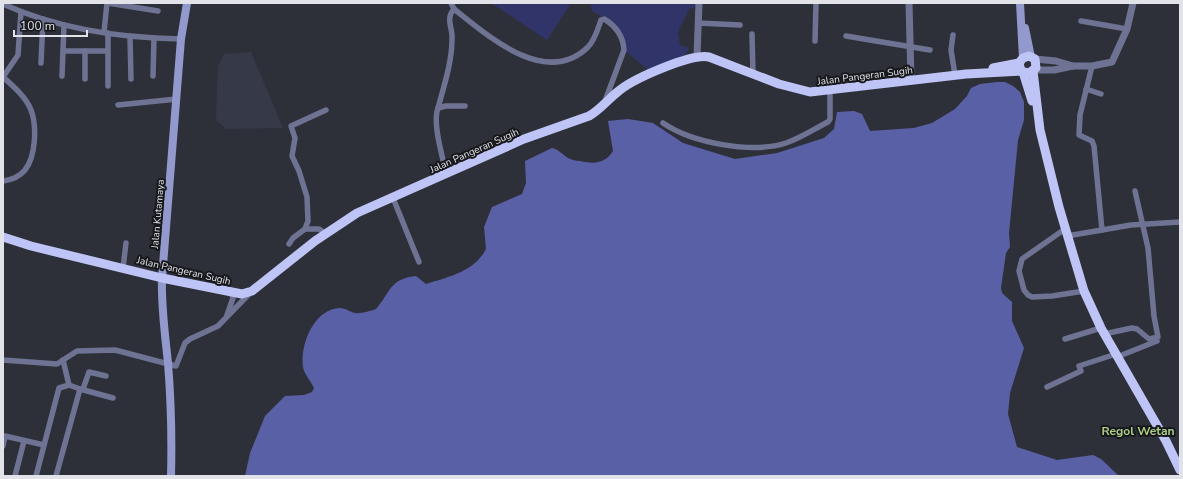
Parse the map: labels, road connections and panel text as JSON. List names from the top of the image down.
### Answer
{
  "streets": {
    "highway": ["Jalan Pangeran Sugih"],
    "main road": ["Jalan Kutamaya"]
  },
  "crossings": [
    ["Jalan Pangeran Sugih", "Jalan Kutamaya"]
  ],
  "districts": ["Regol Wetan"],
  "scale_bar": "100 m"
}
